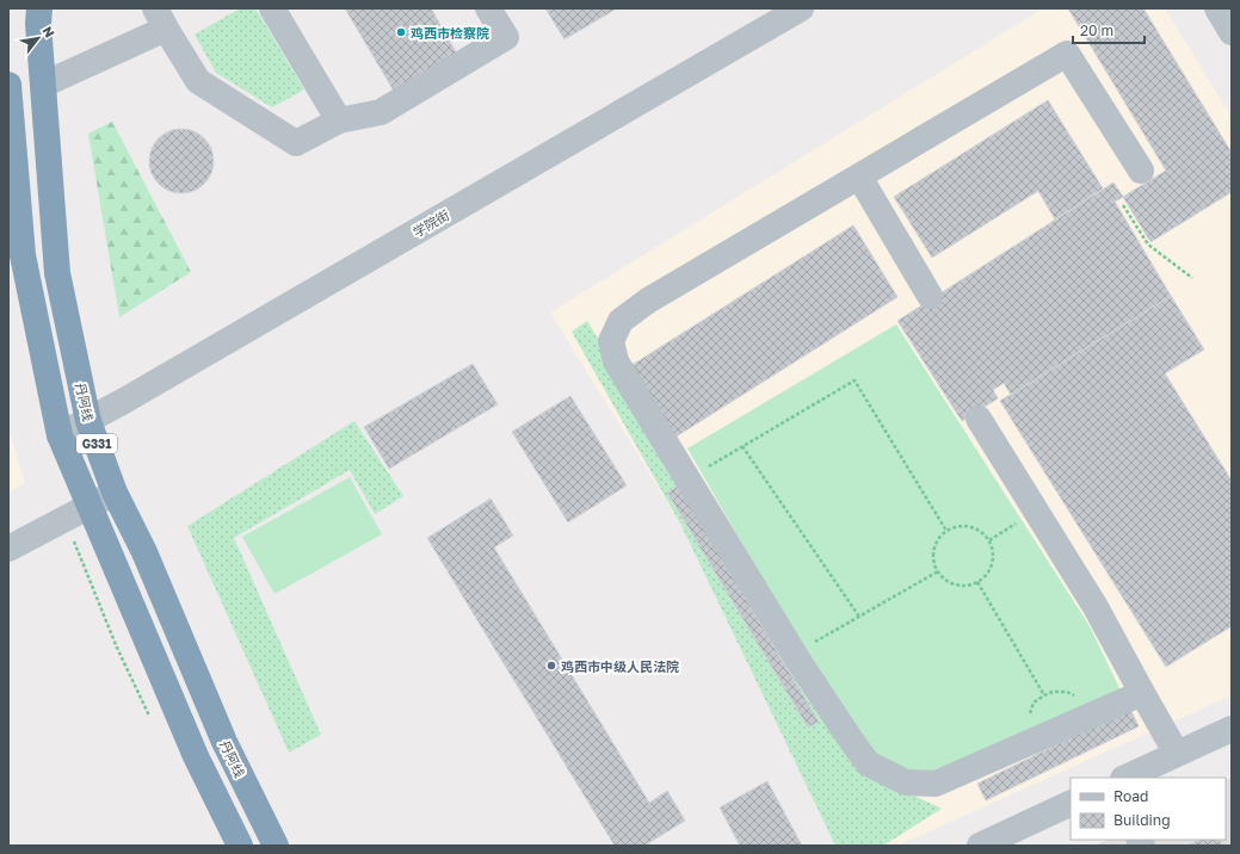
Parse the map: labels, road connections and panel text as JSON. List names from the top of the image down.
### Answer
{
  "streets": {
    "highway": ["丹阿线", "G331"],
    "street": ["学院街"]
  },
  "crossings": [
    ["学院街", "丹阿线"],
    ["学院街", "G331"]
  ],
  "places": ["鸡西市检察院", "鸡西市中级人民法院"],
  "legend": ["Road", "Building"],
  "scale_bar": "20 m",
  "north": "top right"
}
